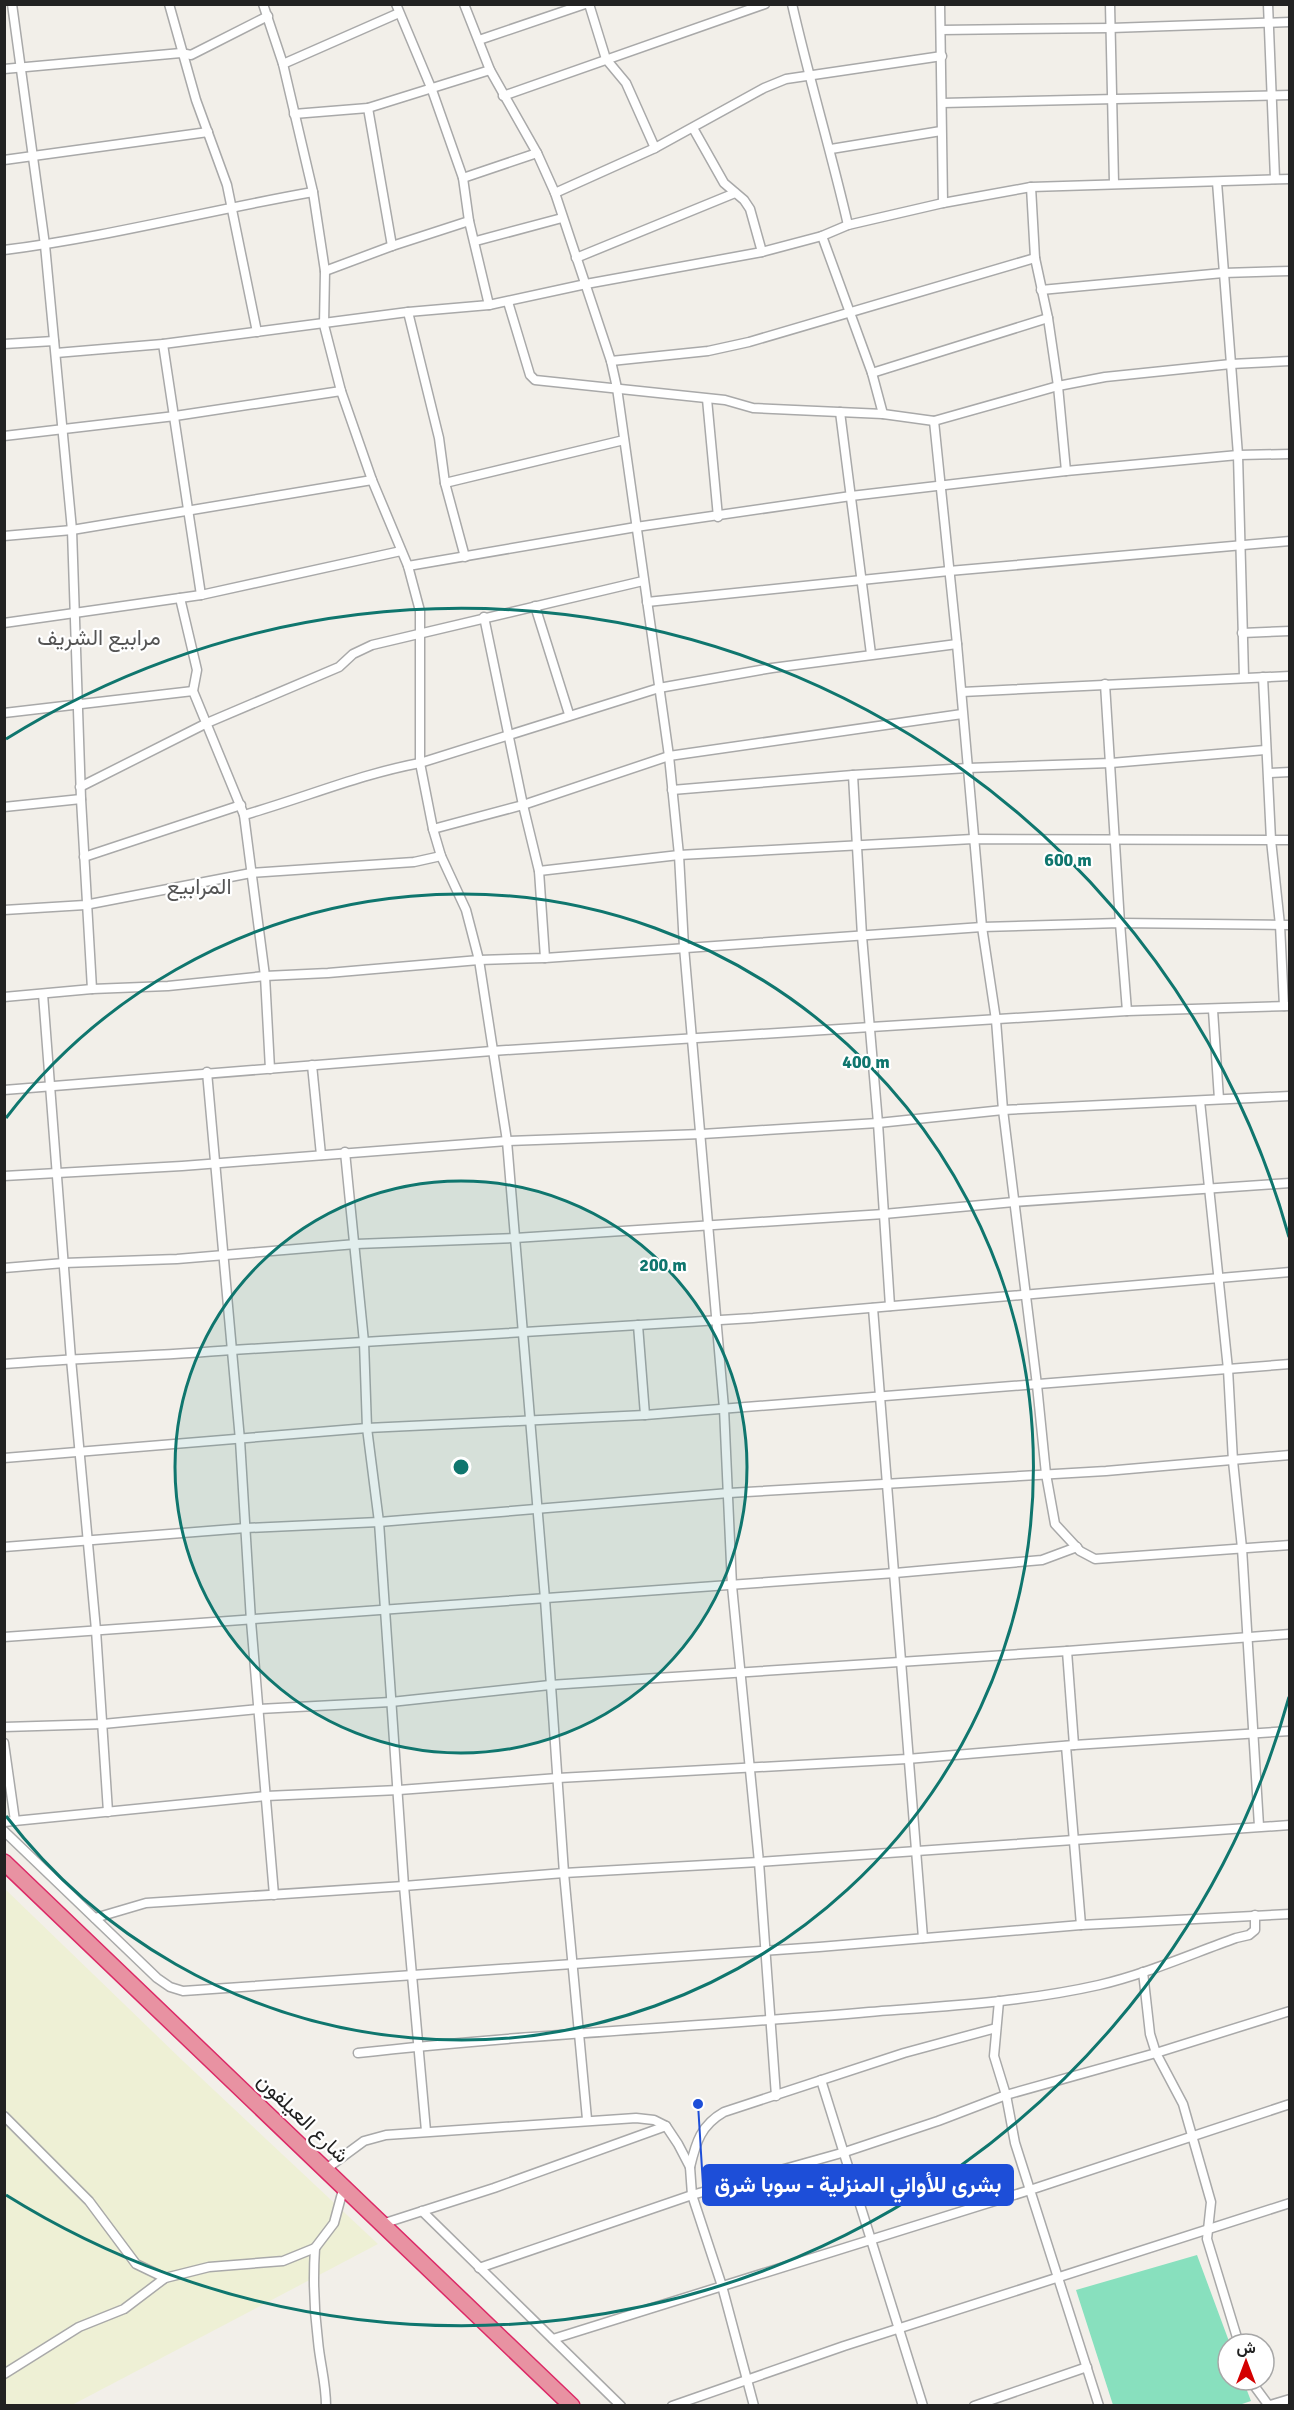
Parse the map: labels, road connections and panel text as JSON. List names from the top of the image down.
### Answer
{
  "streets": {
    "highway": ["شارع العيلفون"]
  },
  "districts": ["مرابيع الشريف", "المرابيع"],
  "places": ["بشرى للأواني المنزلية - سوبا شرق"],
  "north": "top",
  "rings": ["600 m", "400 m", "200 m"]
}
